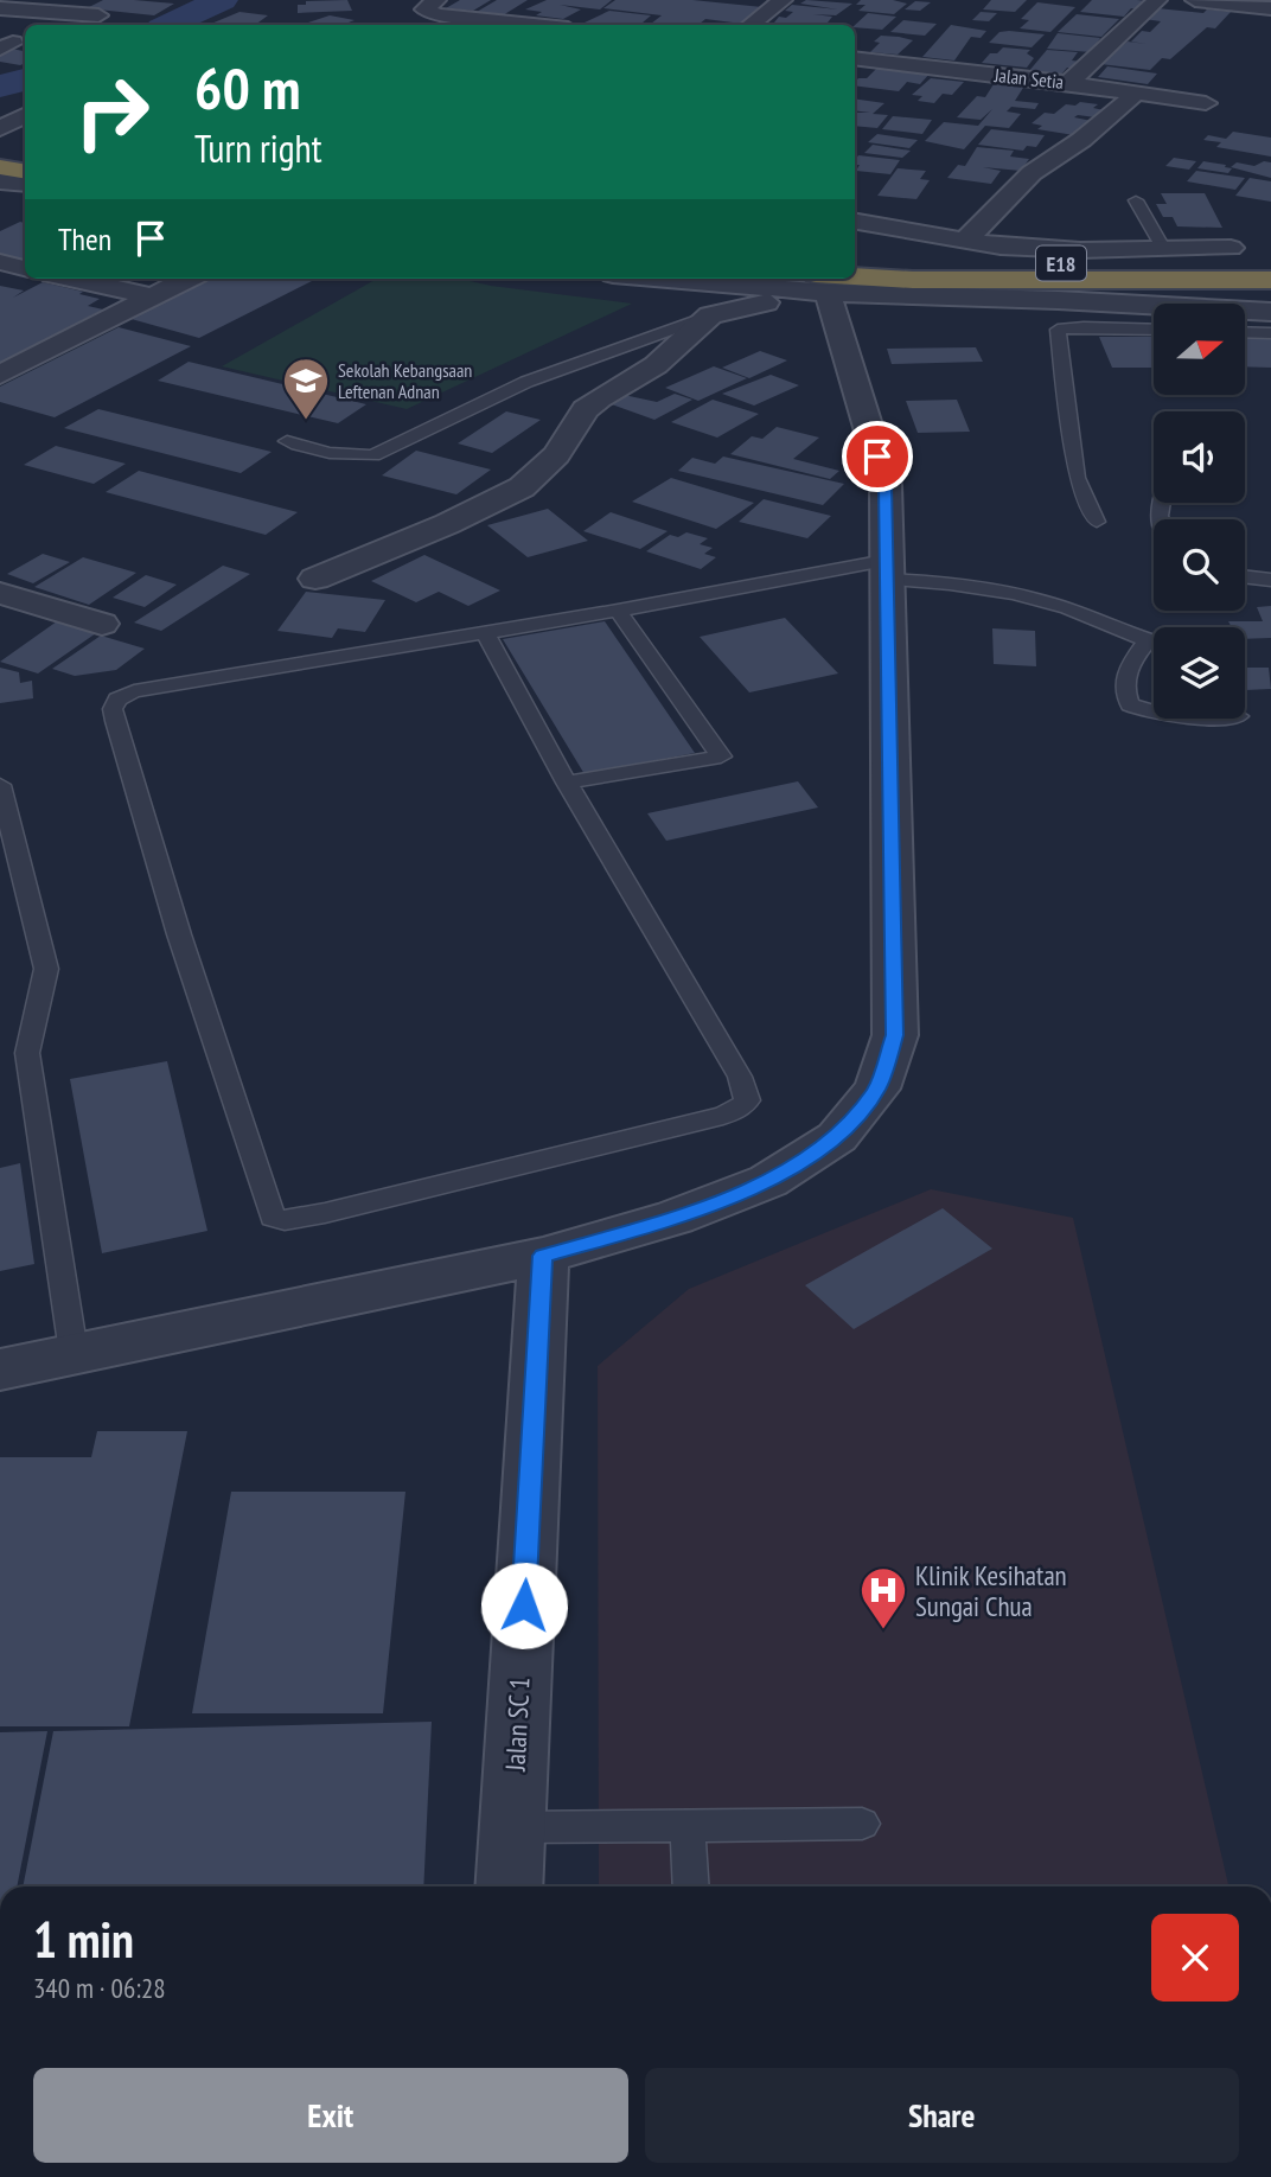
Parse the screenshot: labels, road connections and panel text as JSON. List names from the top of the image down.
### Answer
{
  "streets": {
    "highway": ["E18"],
    "street": ["Jalan Setia", "Jalan SC 1"]
  },
  "places": {
    "school or university": ["Sekolah Kebangsaan Leftenan Adnan"],
    "hospital": ["Klinik Kesihatan Sungai Chua"]
  },
  "north": "right",
  "page": {
    "turn": ["60 m", "Turn right"],
    "then": "Then",
    "heading": ["1 min", "340 m · 06:28"],
    "buttons": ["Exit", "Share"]
  }
}
